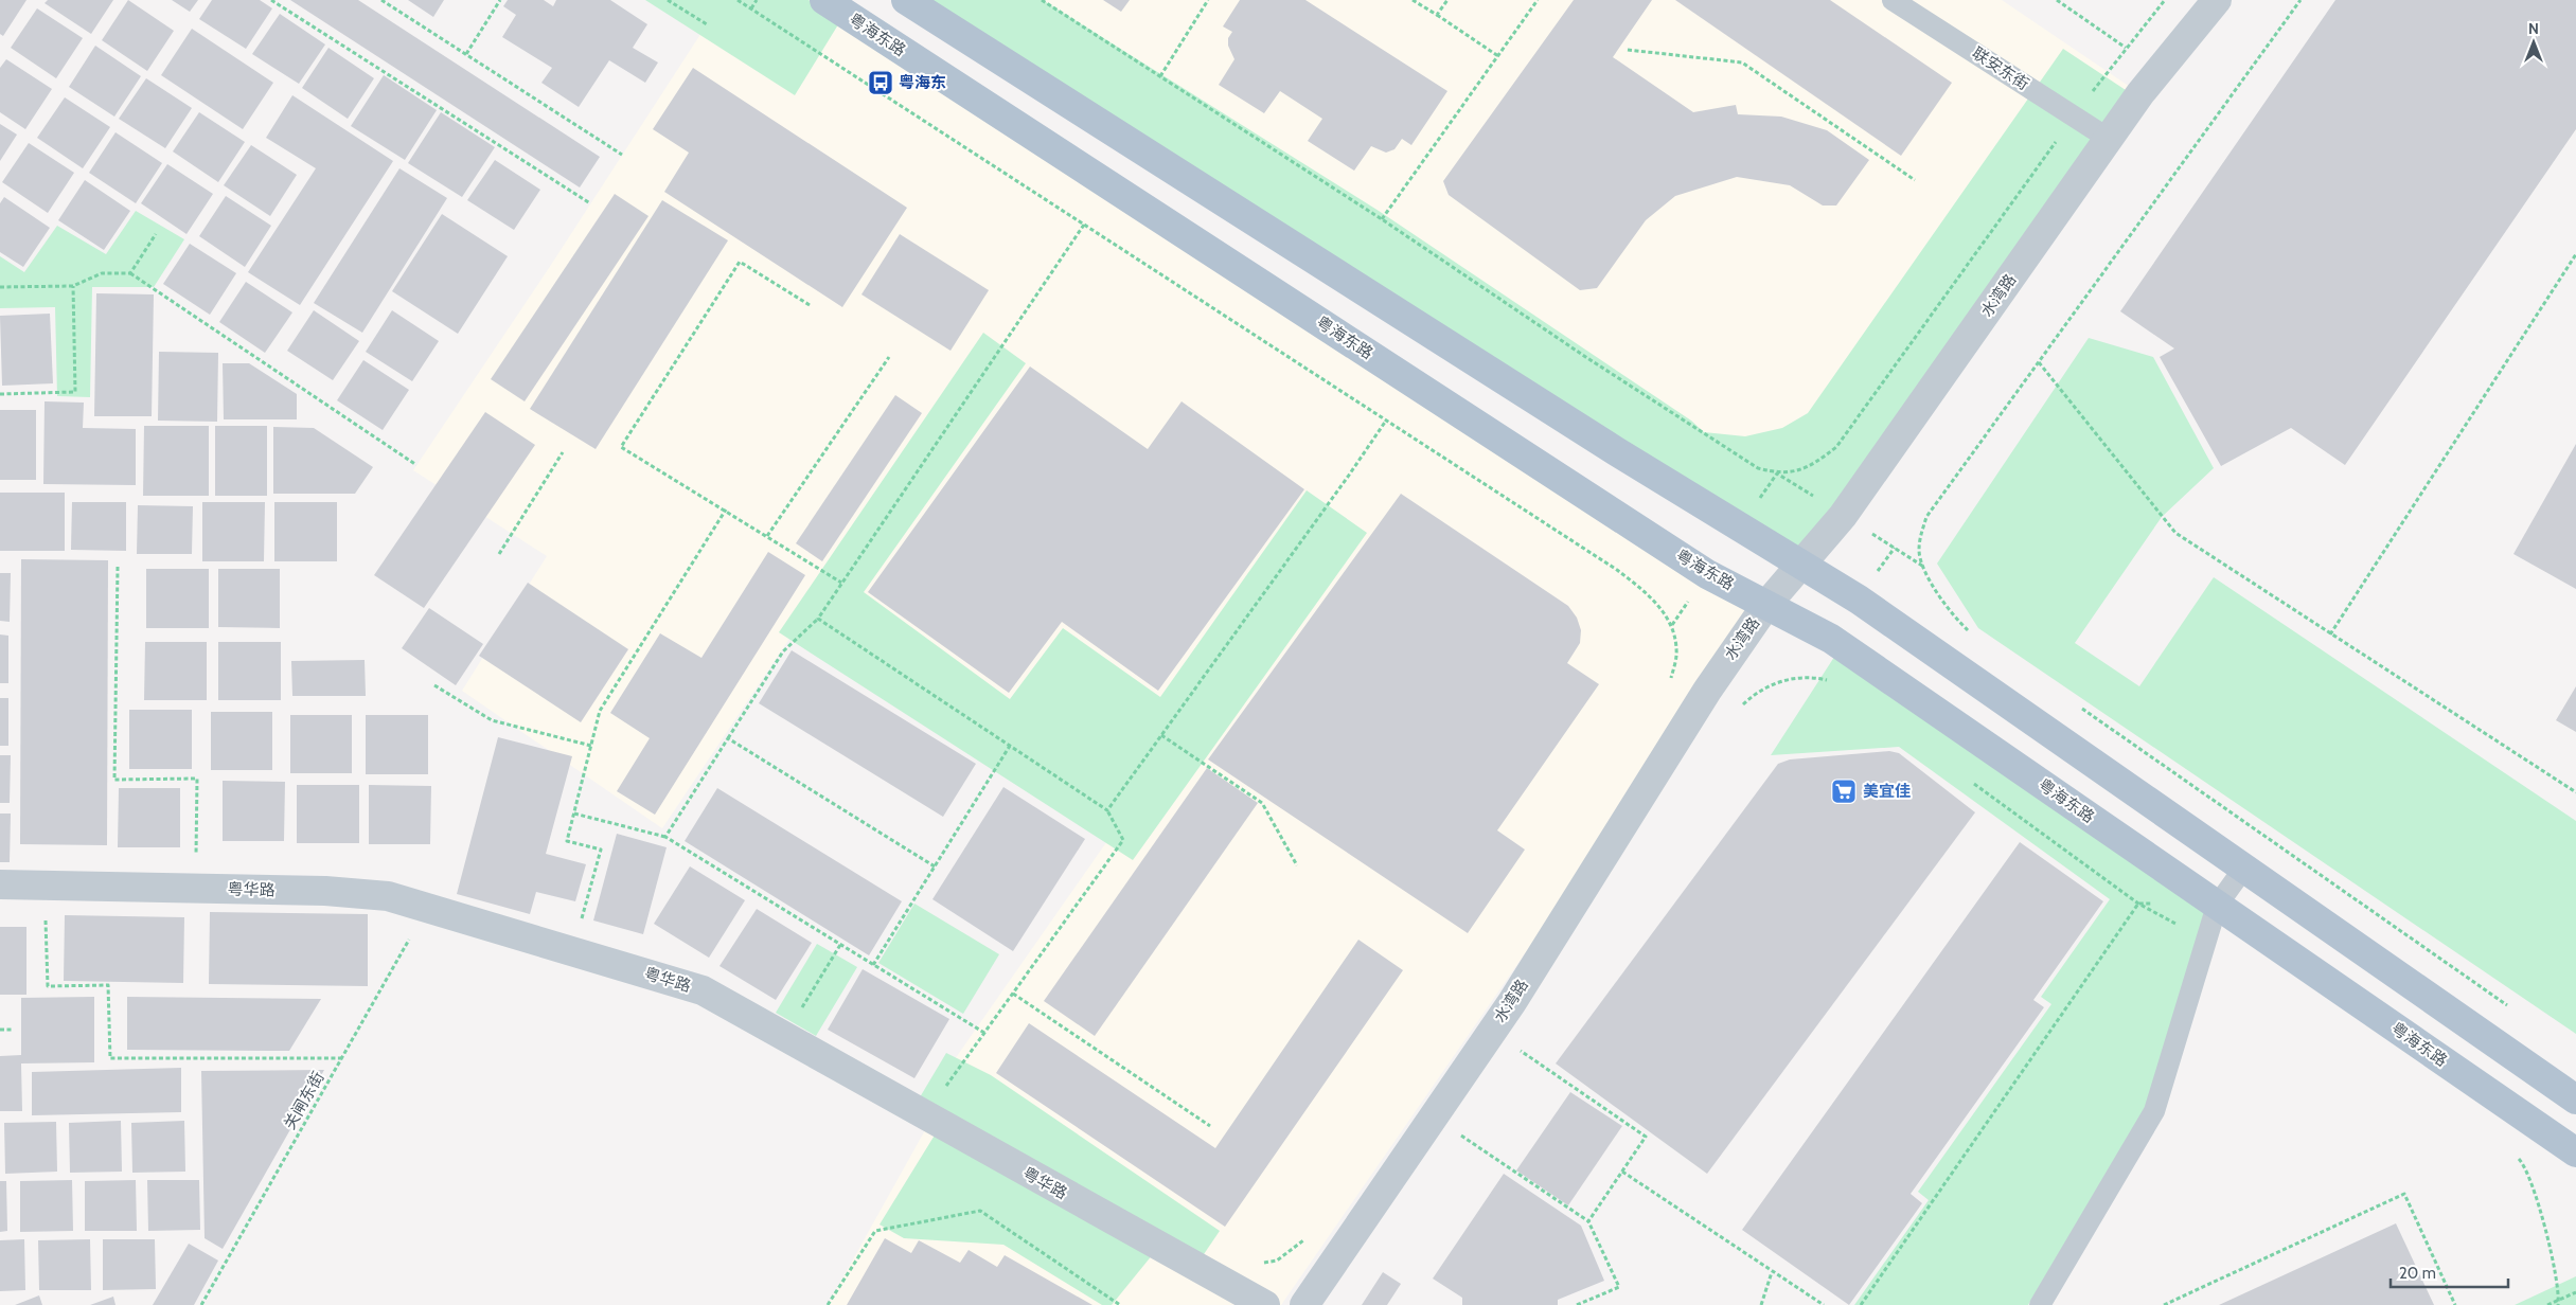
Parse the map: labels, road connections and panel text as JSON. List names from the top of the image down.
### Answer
{
  "streets": {
    "main road": ["粤海东路"],
    "street": ["水湾路", "粤华路"],
    "lane": ["联安东街"],
    "path": ["关闸东街"]
  },
  "crossings": [
    ["粤海东路", "水湾路"],
    ["联安东街", "水湾路"],
    ["粤华路", "关闸东街"]
  ],
  "places": {
    "bus stop": ["粤海东"],
    "supermarket": ["美宜佳"]
  },
  "scale_bar": "20 m",
  "north": "top"
}
